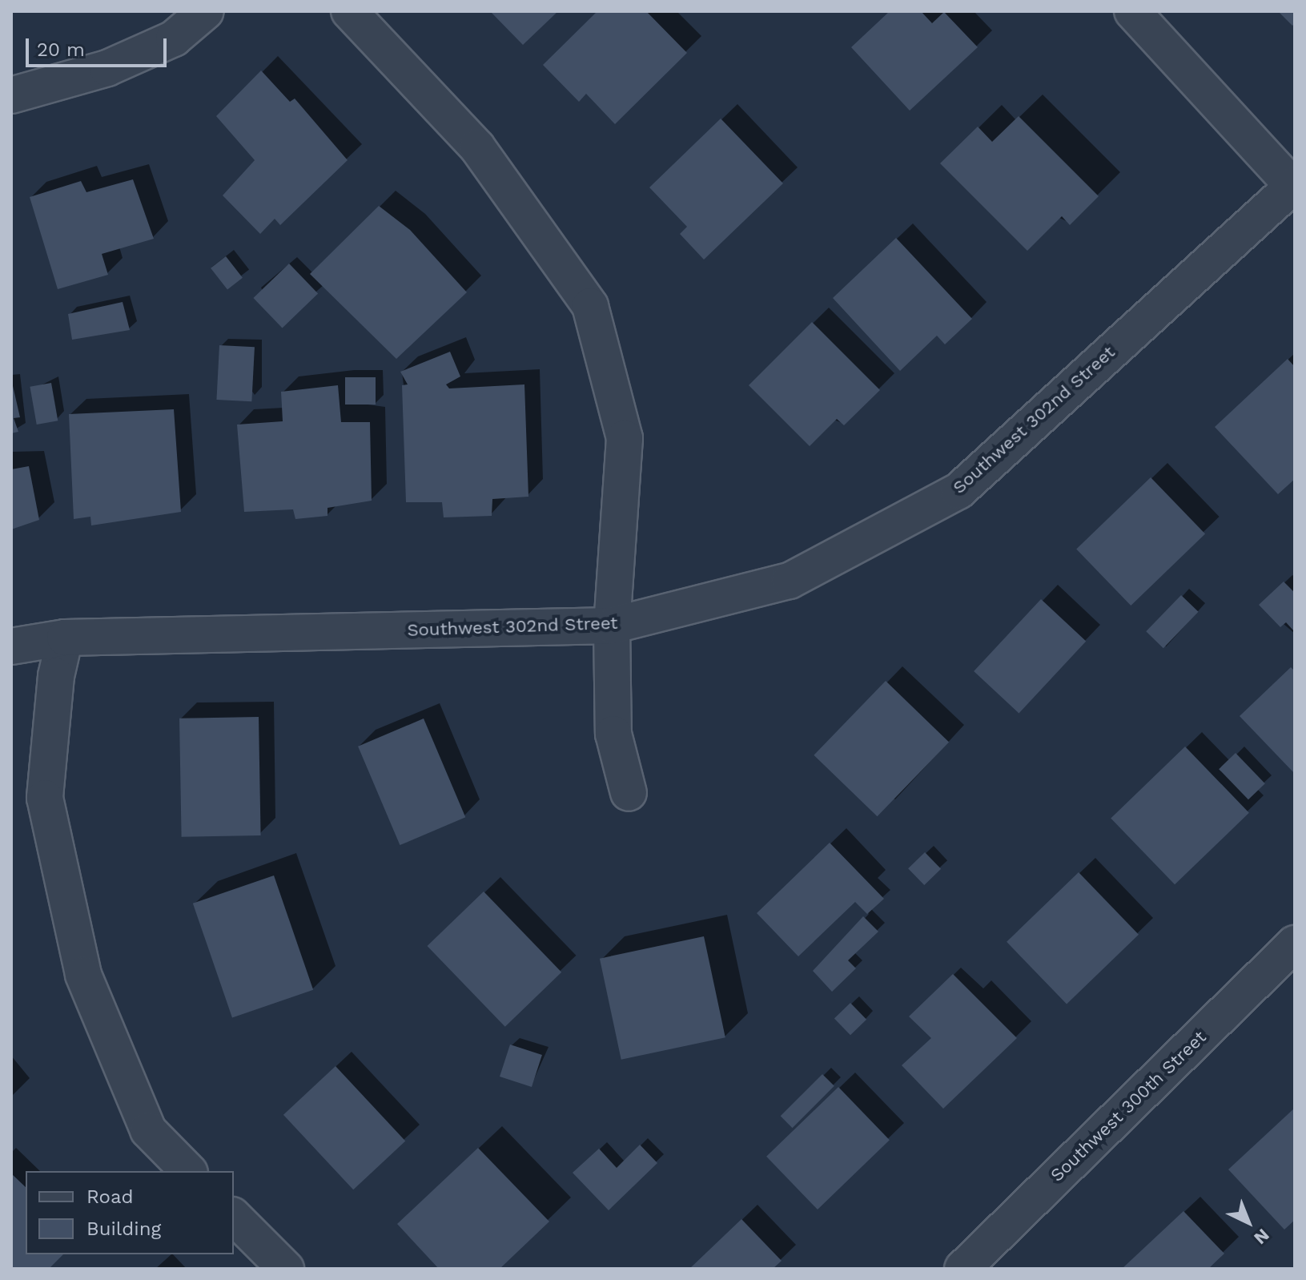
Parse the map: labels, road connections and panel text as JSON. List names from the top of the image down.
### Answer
{
  "streets": {
    "street": ["Southwest 302nd Street", "Southwest 300th Street"]
  },
  "legend": ["Road", "Building"],
  "scale_bar": "20 m",
  "north": "bottom right"
}
